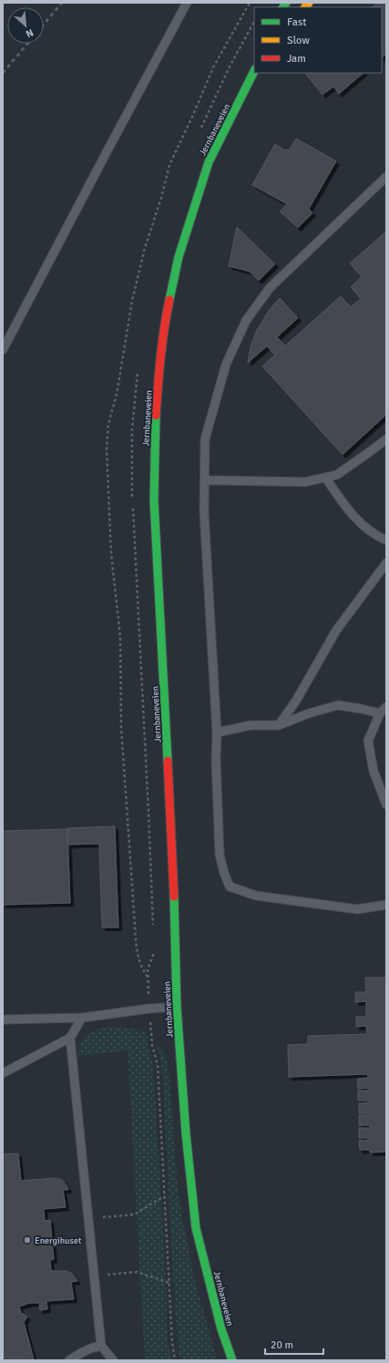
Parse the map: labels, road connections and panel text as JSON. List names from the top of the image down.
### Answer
{
  "streets": {
    "street": ["Jernbaneveien"]
  },
  "places": ["Energihuset"],
  "legend": ["Fast", "Slow", "Jam"],
  "scale_bar": "20 m",
  "north": "bottom right"
}
